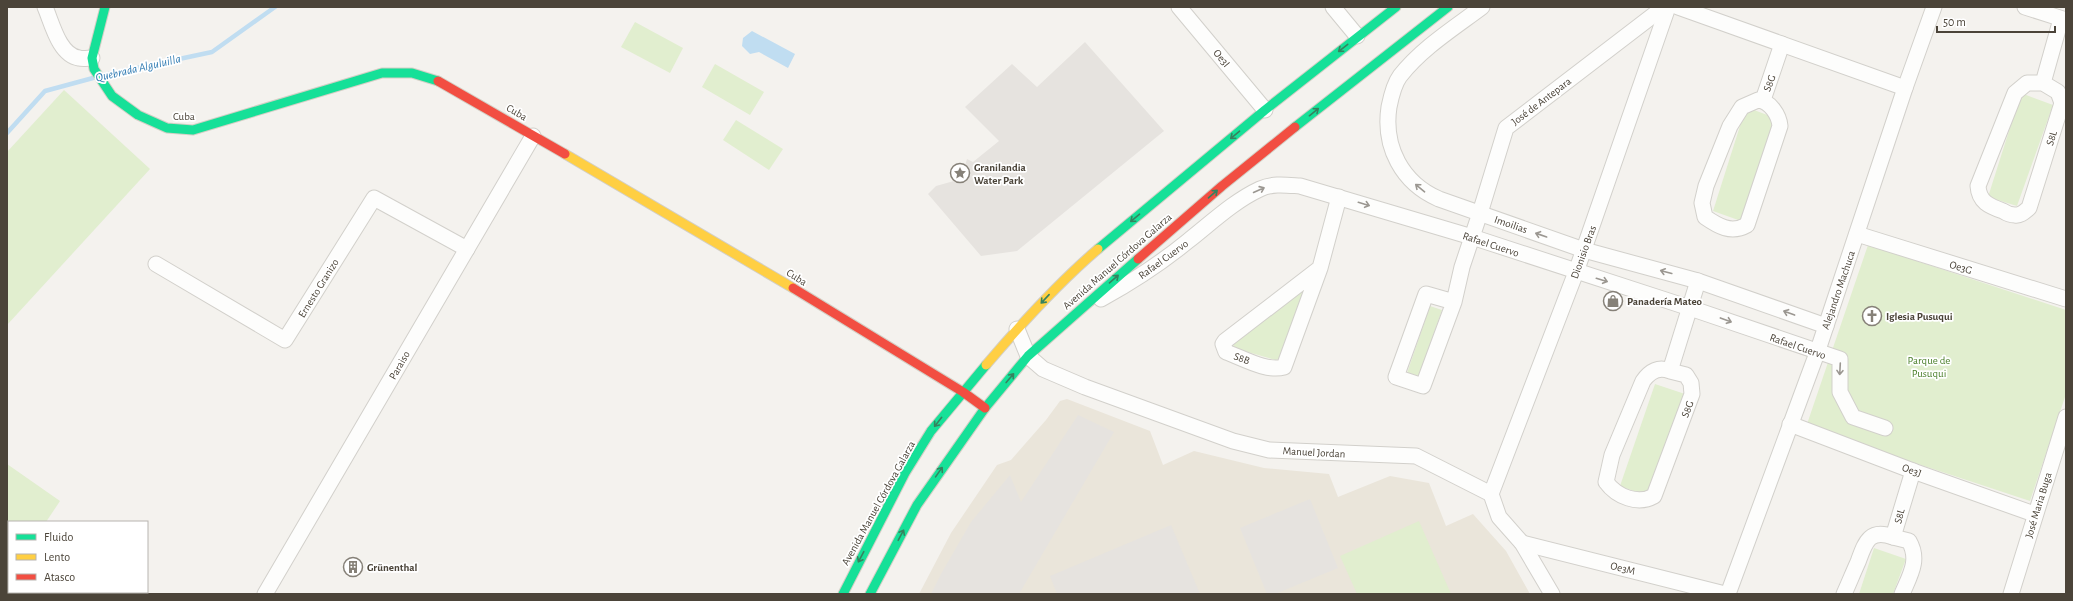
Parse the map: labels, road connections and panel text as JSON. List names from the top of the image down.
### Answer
{
  "streets": {
    "main road": ["Cuba", "Avenida Manuel Córdova Galarza"],
    "street": [
      "Oe3I",
      "S8G",
      "José de Antepara",
      "S8L",
      "Imoilias",
      "Rafael Cuervo",
      "Dionisio Bras",
      "Oe3G",
      "Ernesto Granizo",
      "Alejandro Machuca",
      "S8B",
      "Paraiso",
      "Manuel Jordan",
      "Oe3J",
      "José Maria Buga",
      "Oe3M"
    ]
  },
  "crossings": [
    ["Oe3I", "Avenida Manuel Córdova Galarza"],
    ["José de Antepara", "Imoilias"],
    ["José de Antepara", "Rafael Cuervo"],
    ["Cuba", "Avenida Manuel Córdova Galarza"],
    ["Cuba", "Paraiso"],
    ["S8L", "Oe3J"],
    ["Imoilias", "Dionisio Bras"],
    ["Imoilias", "Alejandro Machuca"],
    ["Rafael Cuervo", "Dionisio Bras"],
    ["Rafael Cuervo", "Avenida Manuel Córdova Galarza"],
    ["Rafael Cuervo", "Alejandro Machuca"],
    ["Rafael Cuervo", "S8B"],
    ["Dionisio Bras", "Manuel Jordan"],
    ["Avenida Manuel Córdova Galarza", "Manuel Jordan"],
    ["Oe3G", "Alejandro Machuca"],
    ["Ernesto Granizo", "Paraiso"],
    ["Alejandro Machuca", "Oe3J"],
    ["Alejandro Machuca", "Oe3M"],
    ["Oe3J", "José Maria Buga"]
  ],
  "one_way": ["Rafael Cuervo"],
  "water": ["Quebrada Alguluilla"],
  "parks": ["Parque de Pusuqui"],
  "places": {
    "place": ["Granilandia Water Park"],
    "shop": ["Panadería Mateo"],
    "church": ["Iglesia Pusuqui"],
    "building": ["Grünenthal"]
  },
  "legend": ["Fluido", "Lento", "Atasco"],
  "scale_bar": "50 m"
}
